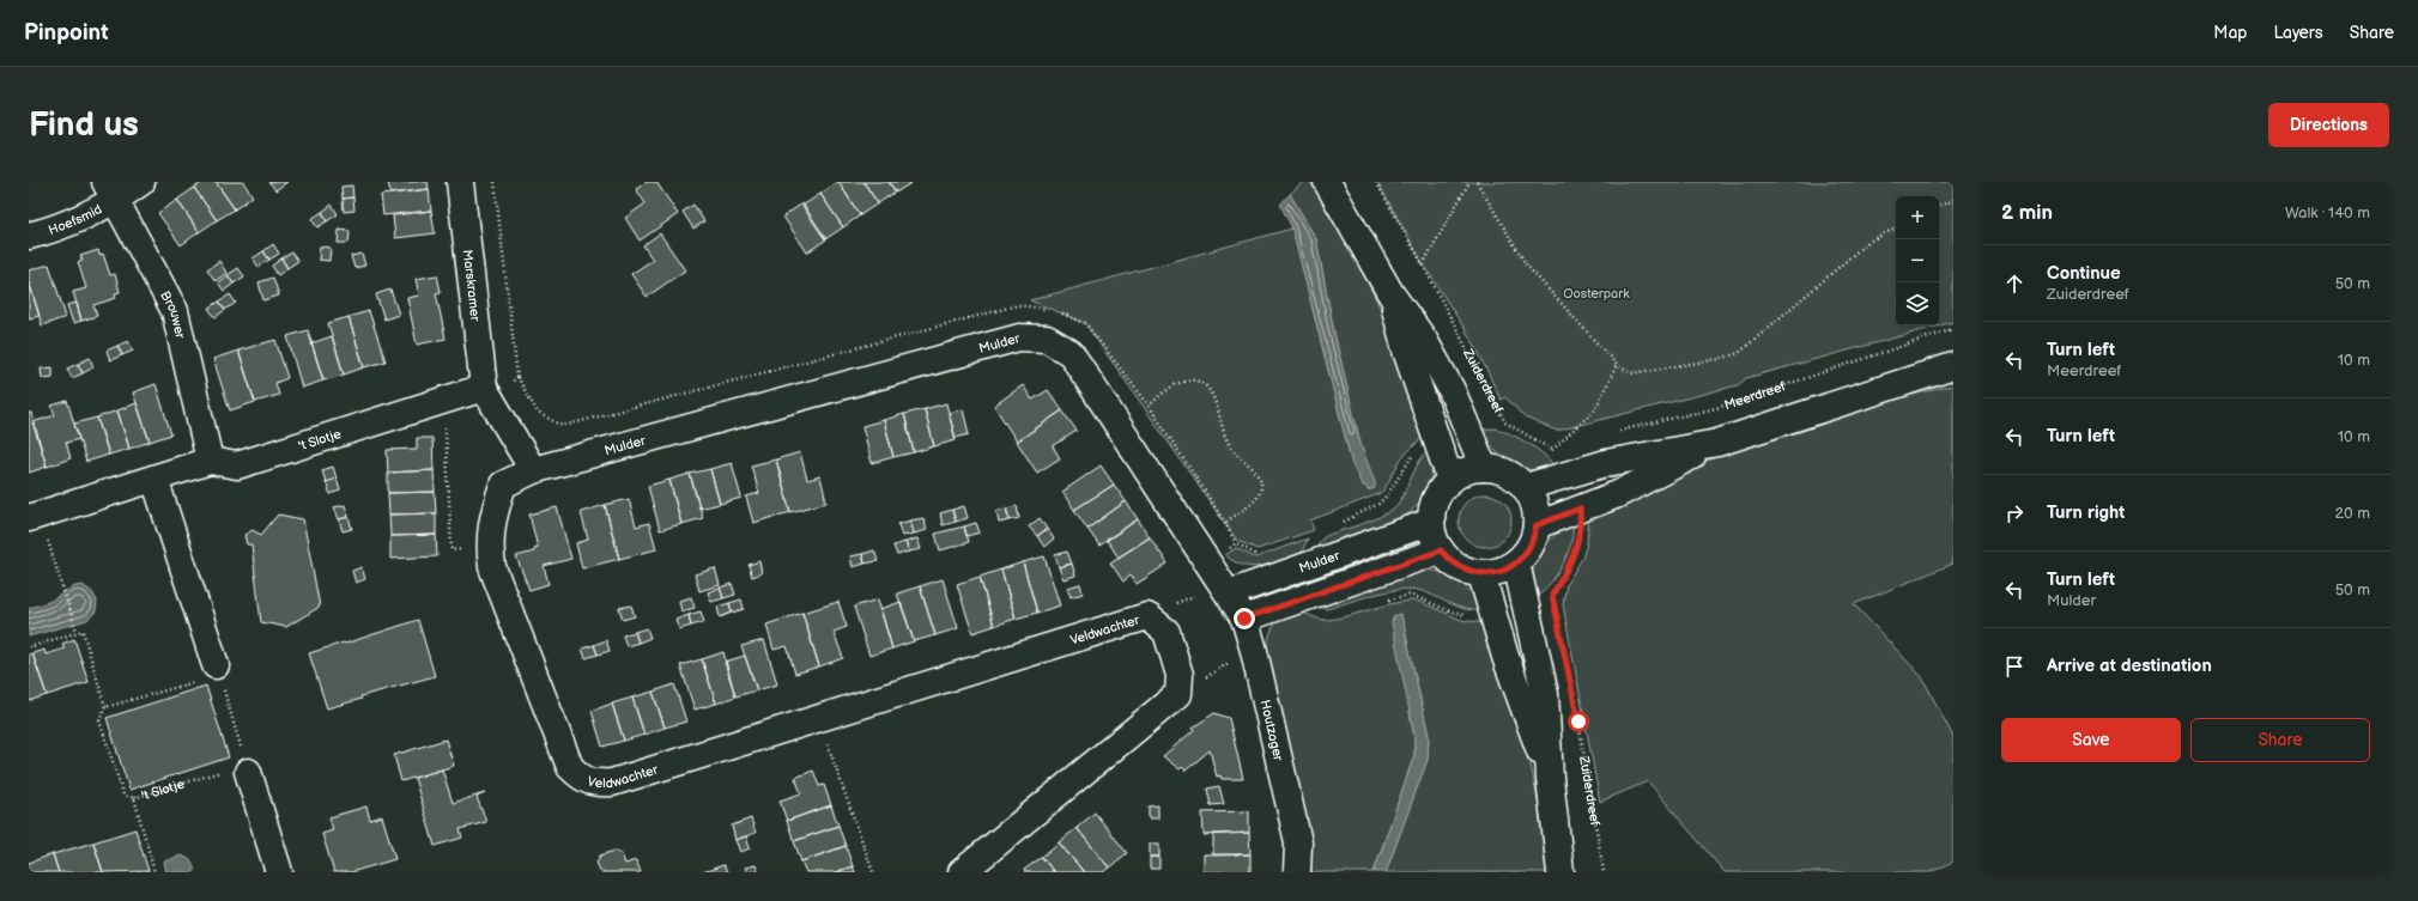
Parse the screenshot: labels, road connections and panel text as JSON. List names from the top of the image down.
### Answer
{
  "streets": {
    "street": [
      "Hoefsmid",
      "Marskramer",
      "Brouwer",
      "Mulder",
      "'t Slotje",
      "Veldwachter",
      "Houtzager"
    ],
    "path": ["Zuiderdreef", "Meerdreef"]
  },
  "crossings": [
    ["Hoefsmid", "Brouwer"],
    ["Marskramer", "'t Slotje"],
    ["Brouwer", "'t Slotje"],
    ["Mulder", "Veldwachter"],
    ["Mulder", "Houtzager"]
  ],
  "parks": ["Oosterpark"],
  "page": {
    "header": "Pinpoint",
    "nav": ["Map", "Layers", "Share"],
    "buttons": [
      "Directions",
      ["Save", "Share"]
    ],
    "title": "Find us",
    "heading": ["2 min", "Walk · 140 m"],
    "map_buttons": ["+", "−"],
    "list": [
      ["Continue", "Zuiderdreef", "50 m"],
      ["Turn left", "Meerdreef", "10 m"],
      ["Turn left", "10 m"],
      ["Turn right", "20 m"],
      ["Turn left", "Mulder", "50 m"],
      "Arrive at destination"
    ]
  }
}
